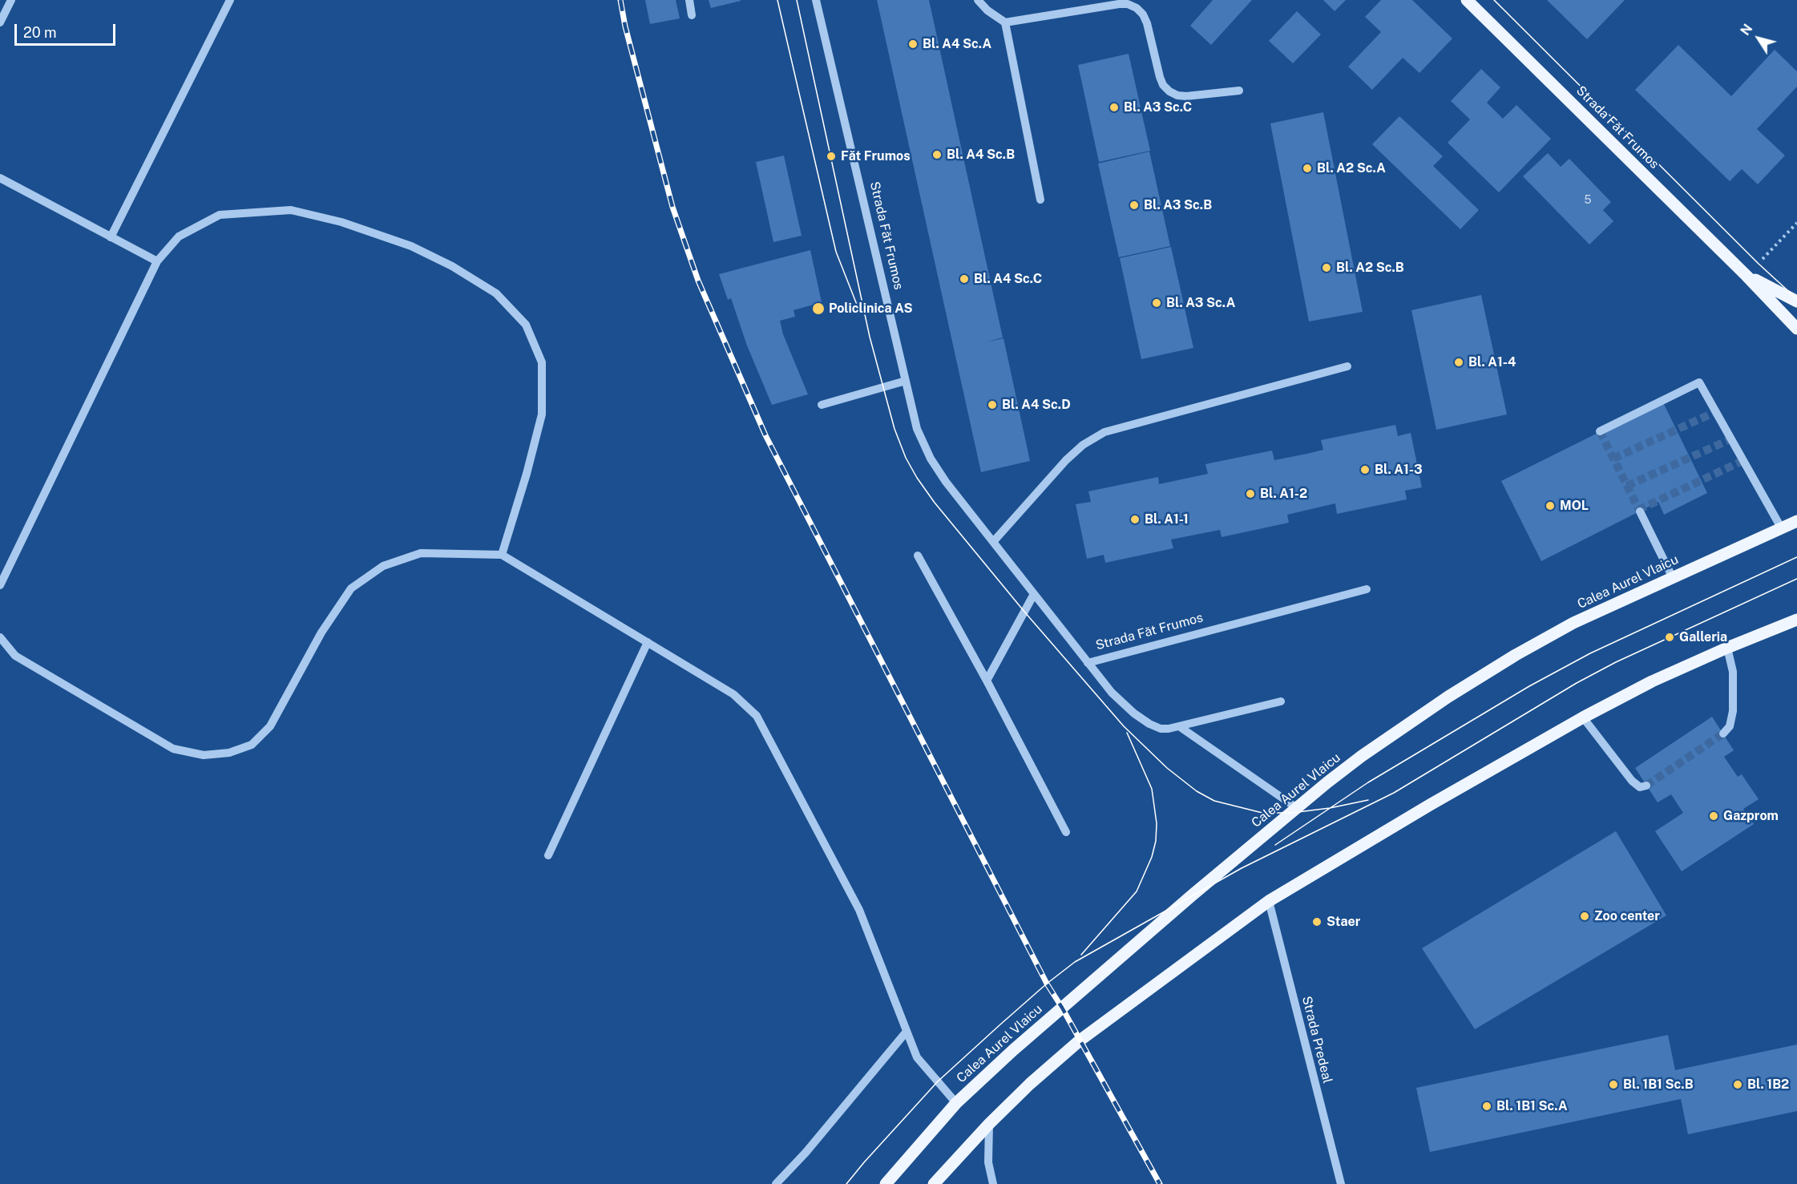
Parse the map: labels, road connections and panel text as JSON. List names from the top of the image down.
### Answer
{
  "streets": {
    "main road": ["Strada Făt Frumos", "Calea Aurel Vlaicu"],
    "street": ["Strada Predeal"]
  },
  "places": [
    "Bl. A4 Sc.A",
    "Bl. A3 Sc.C",
    "Bl. A4 Sc.B",
    "Făt Frumos",
    "Bl. A2 Sc.A",
    "Bl. A3 Sc.B",
    "Bl. A2 Sc.B",
    "Bl. A4 Sc.C",
    "Bl. A3 Sc.A",
    "Policlinica AS",
    "Bl. A1-4",
    "Bl. A4 Sc.D",
    "Bl. A1-3",
    "Bl. A1-2",
    "MOL",
    "Bl. A1-1",
    "Galleria",
    "Gazprom",
    "Zoo center",
    "Staer",
    "Bl. 1B1 Sc.B",
    "Bl. 1B2",
    "Bl. 1B1 Sc.A"
  ],
  "house_numbers": ["5"],
  "scale_bar": "20 m",
  "north": "top left"
}
